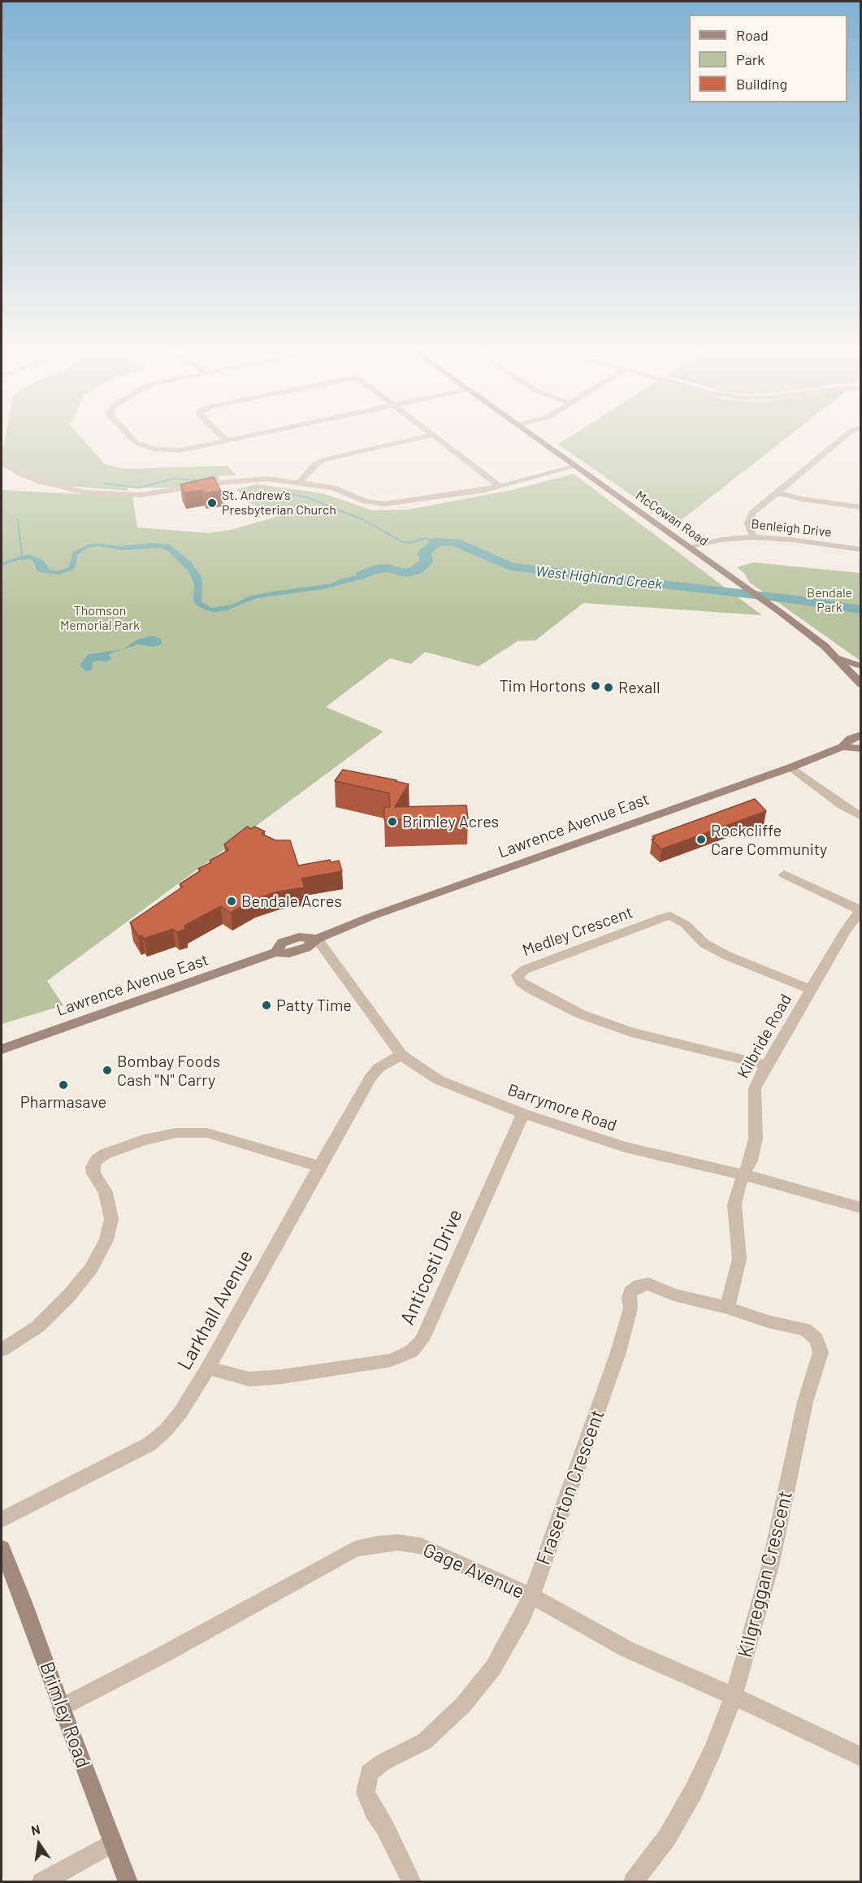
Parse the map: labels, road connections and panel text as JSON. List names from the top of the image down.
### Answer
{
  "streets": {
    "main road": ["McCowan Road", "Lawrence Avenue East", "Brimley Road"],
    "street": [
      "Benleigh Drive",
      "Medley Crescent",
      "Kilbride Road",
      "Barrymore Road",
      "Anticosti Drive",
      "Larkhall Avenue",
      "Fraserton Crescent",
      "Gage Avenue",
      "Kilgreggan Crescent"
    ]
  },
  "crossings": [
    ["McCowan Road", "Benleigh Drive"],
    ["Lawrence Avenue East", "Barrymore Road"],
    ["Medley Crescent", "Kilbride Road"],
    ["Kilbride Road", "Barrymore Road"],
    ["Kilbride Road", "Fraserton Crescent"],
    ["Kilbride Road", "Kilgreggan Crescent"],
    ["Barrymore Road", "Anticosti Drive"],
    ["Barrymore Road", "Larkhall Avenue"],
    ["Anticosti Drive", "Larkhall Avenue"],
    ["Fraserton Crescent", "Gage Avenue"],
    ["Fraserton Crescent", "Kilgreggan Crescent"],
    ["Gage Avenue", "Kilgreggan Crescent"],
    ["Gage Avenue", "Brimley Road"]
  ],
  "water": ["West Highland Creek"],
  "parks": ["Bendale Park", "Thomson Memorial Park"],
  "places": [
    "St. Andrew's Presbyterian Church",
    "Tim Hortons",
    "Rexall",
    "Brimley Acres",
    "Rockcliffe Care Community",
    "Bendale Acres",
    "Patty Time",
    "Bombay Foods Cash \"N\" Carry",
    "Pharmasave"
  ],
  "legend": ["Road", "Park", "Building"],
  "north": "top"
}
